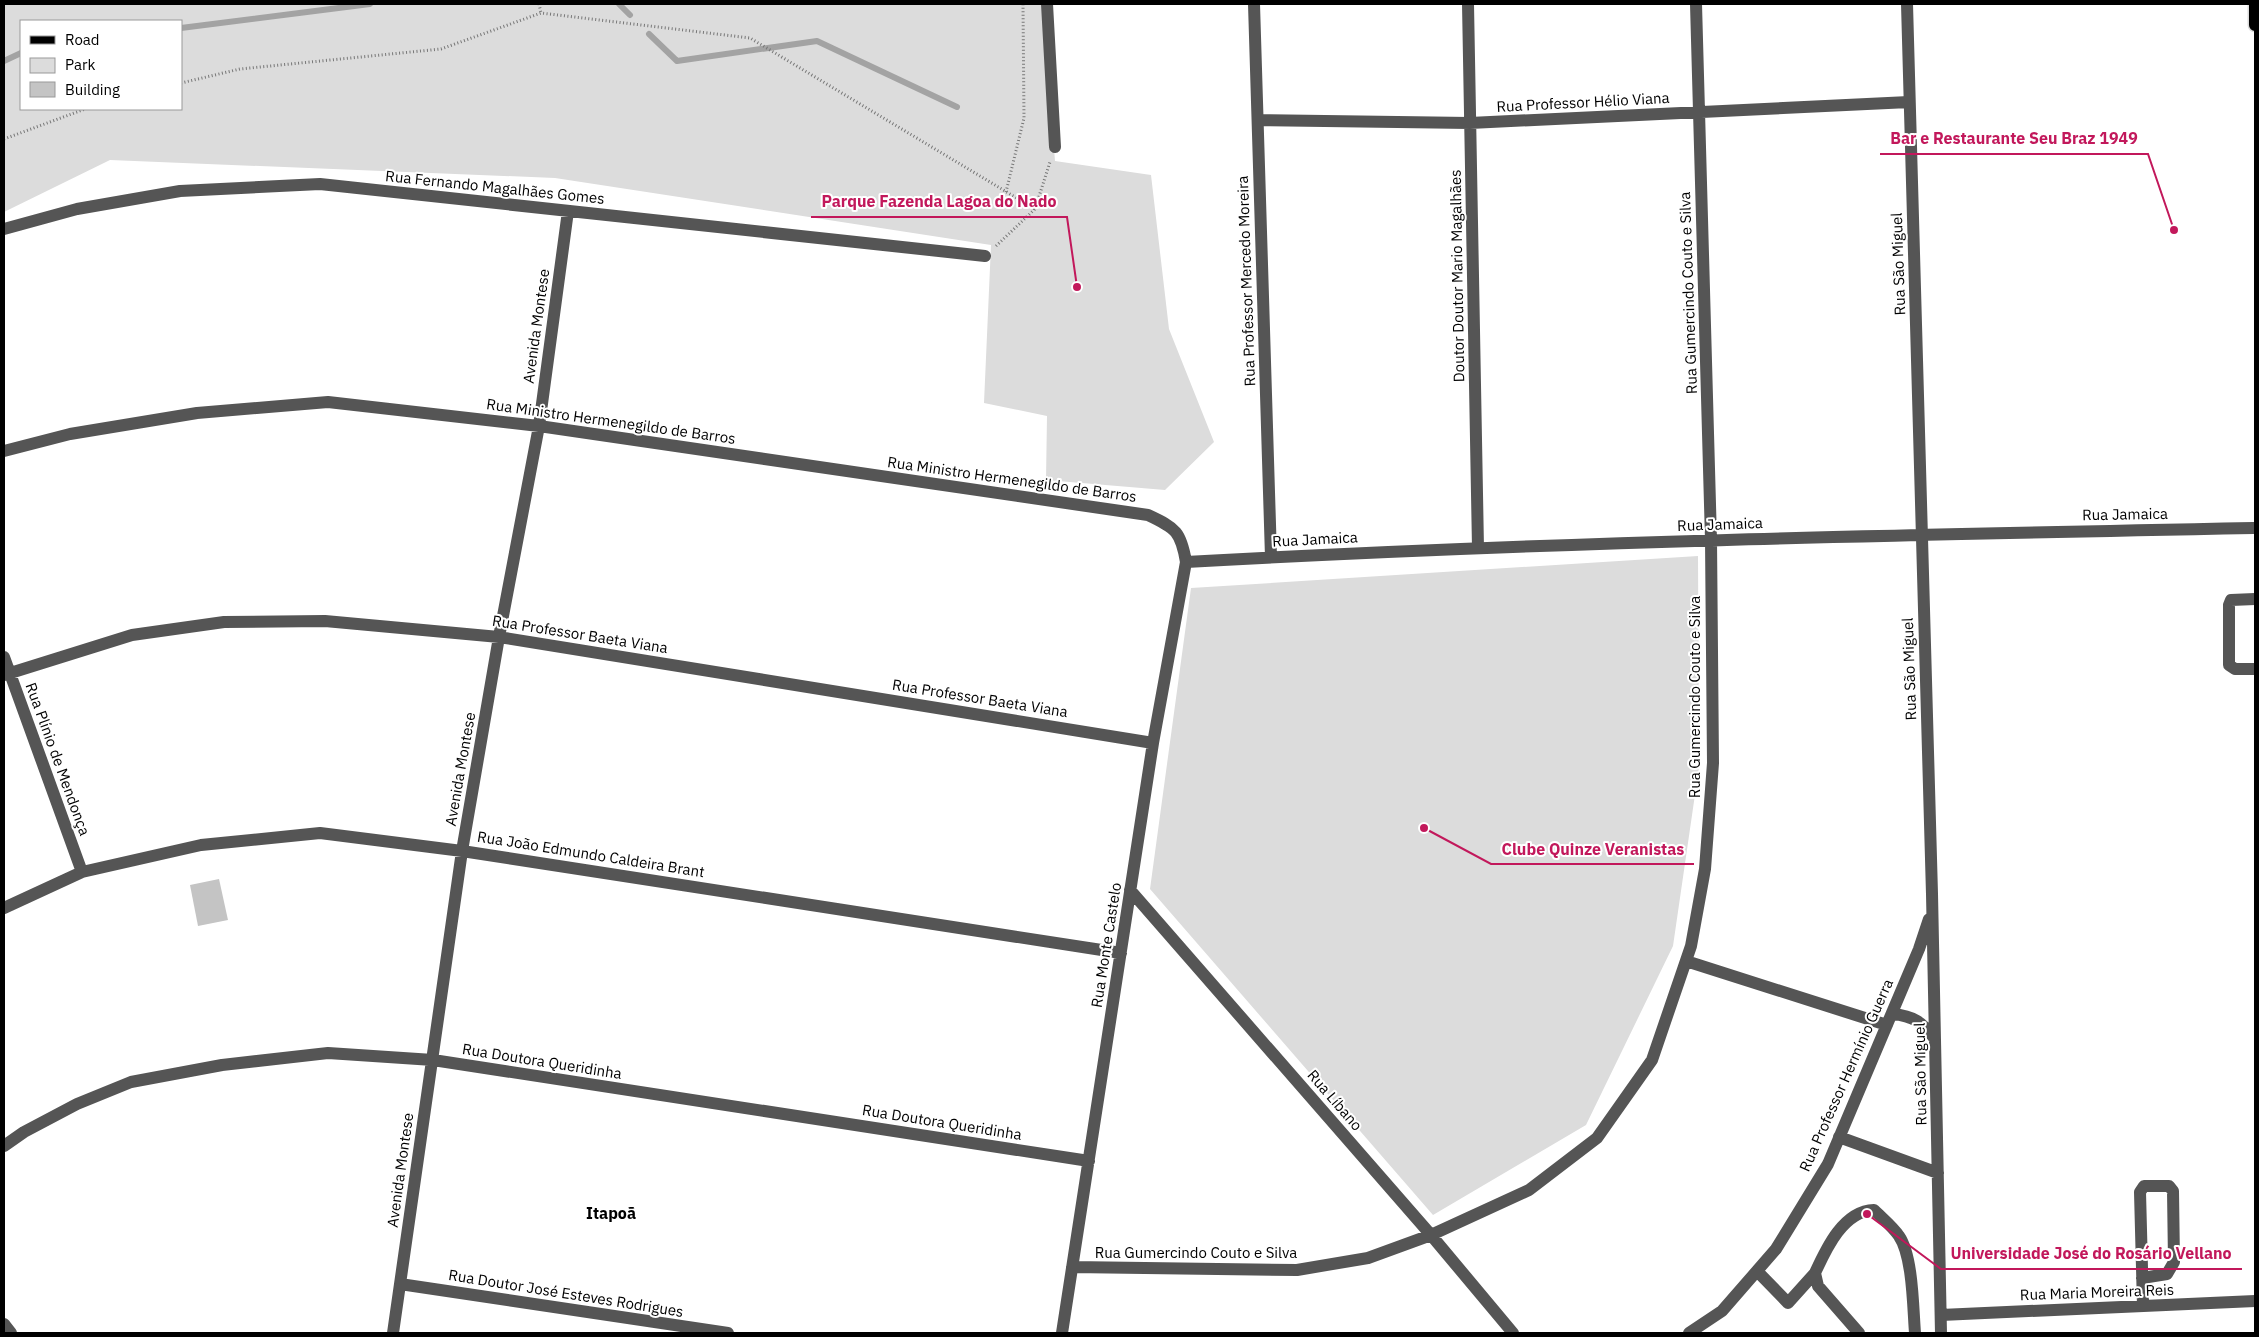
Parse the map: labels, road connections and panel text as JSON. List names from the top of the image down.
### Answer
{
  "streets": {
    "street": [
      "Rua Professor Hélio Viana",
      "Rua Fernando Magalhães Gomes",
      "Rua São Miguel",
      "Doutor Doutor Mario Magalhães",
      "Rua Professor Mercedo Moreira",
      "Rua Gumercindo Couto e Silva",
      "Avenida Montese",
      "Rua Ministro Hermenegildo de Barros",
      "Rua Jamaica",
      "Rua Professor Baeta Viana",
      "Rua Plínio de Mendonça",
      "Rua João Edmundo Caldeira Brant",
      "Rua Monte Castelo",
      "Rua Doutora Queridinha",
      "Rua Professor Hermínio Guerra",
      "Rua Líbano",
      "Rua Maria Moreira Reis",
      "Rua Doutor José Esteves Rodrigues"
    ]
  },
  "crossings": [
    ["Rua Professor Hélio Viana", "Rua São Miguel"],
    ["Rua Professor Hélio Viana", "Doutor Doutor Mario Magalhães"],
    ["Rua Professor Hélio Viana", "Rua Professor Mercedo Moreira"],
    ["Rua Professor Hélio Viana", "Rua Gumercindo Couto e Silva"],
    ["Rua Fernando Magalhães Gomes", "Avenida Montese"],
    ["Rua São Miguel", "Rua Jamaica"],
    ["Rua São Miguel", "Rua Professor Hermínio Guerra"],
    ["Rua São Miguel", "Rua Maria Moreira Reis"],
    ["Doutor Doutor Mario Magalhães", "Rua Jamaica"],
    ["Rua Professor Mercedo Moreira", "Rua Jamaica"],
    ["Rua Gumercindo Couto e Silva", "Rua Jamaica"],
    ["Rua Gumercindo Couto e Silva", "Rua Monte Castelo"],
    ["Rua Gumercindo Couto e Silva", "Rua Líbano"],
    ["Avenida Montese", "Rua Ministro Hermenegildo de Barros"],
    ["Avenida Montese", "Rua Professor Baeta Viana"],
    ["Avenida Montese", "Rua João Edmundo Caldeira Brant"],
    ["Avenida Montese", "Rua Doutora Queridinha"],
    ["Avenida Montese", "Rua Doutor José Esteves Rodrigues"],
    ["Rua Ministro Hermenegildo de Barros", "Rua Jamaica"],
    ["Rua Ministro Hermenegildo de Barros", "Rua Monte Castelo"],
    ["Rua Jamaica", "Rua Monte Castelo"],
    ["Rua Professor Baeta Viana", "Rua Plínio de Mendonça"],
    ["Rua Professor Baeta Viana", "Rua Monte Castelo"],
    ["Rua Plínio de Mendonça", "Rua João Edmundo Caldeira Brant"],
    ["Rua João Edmundo Caldeira Brant", "Rua Monte Castelo"],
    ["Rua Monte Castelo", "Rua Doutora Queridinha"],
    ["Rua Monte Castelo", "Rua Líbano"]
  ],
  "districts": ["Itapoã"],
  "places": [
    "Bar e Restaurante Seu Braz 1949",
    "Parque Fazenda Lagoa do Nado",
    "Clube Quinze Veranistas",
    "Universidade José do Rosário Vellano"
  ],
  "legend": ["Road", "Park", "Building"]
}
